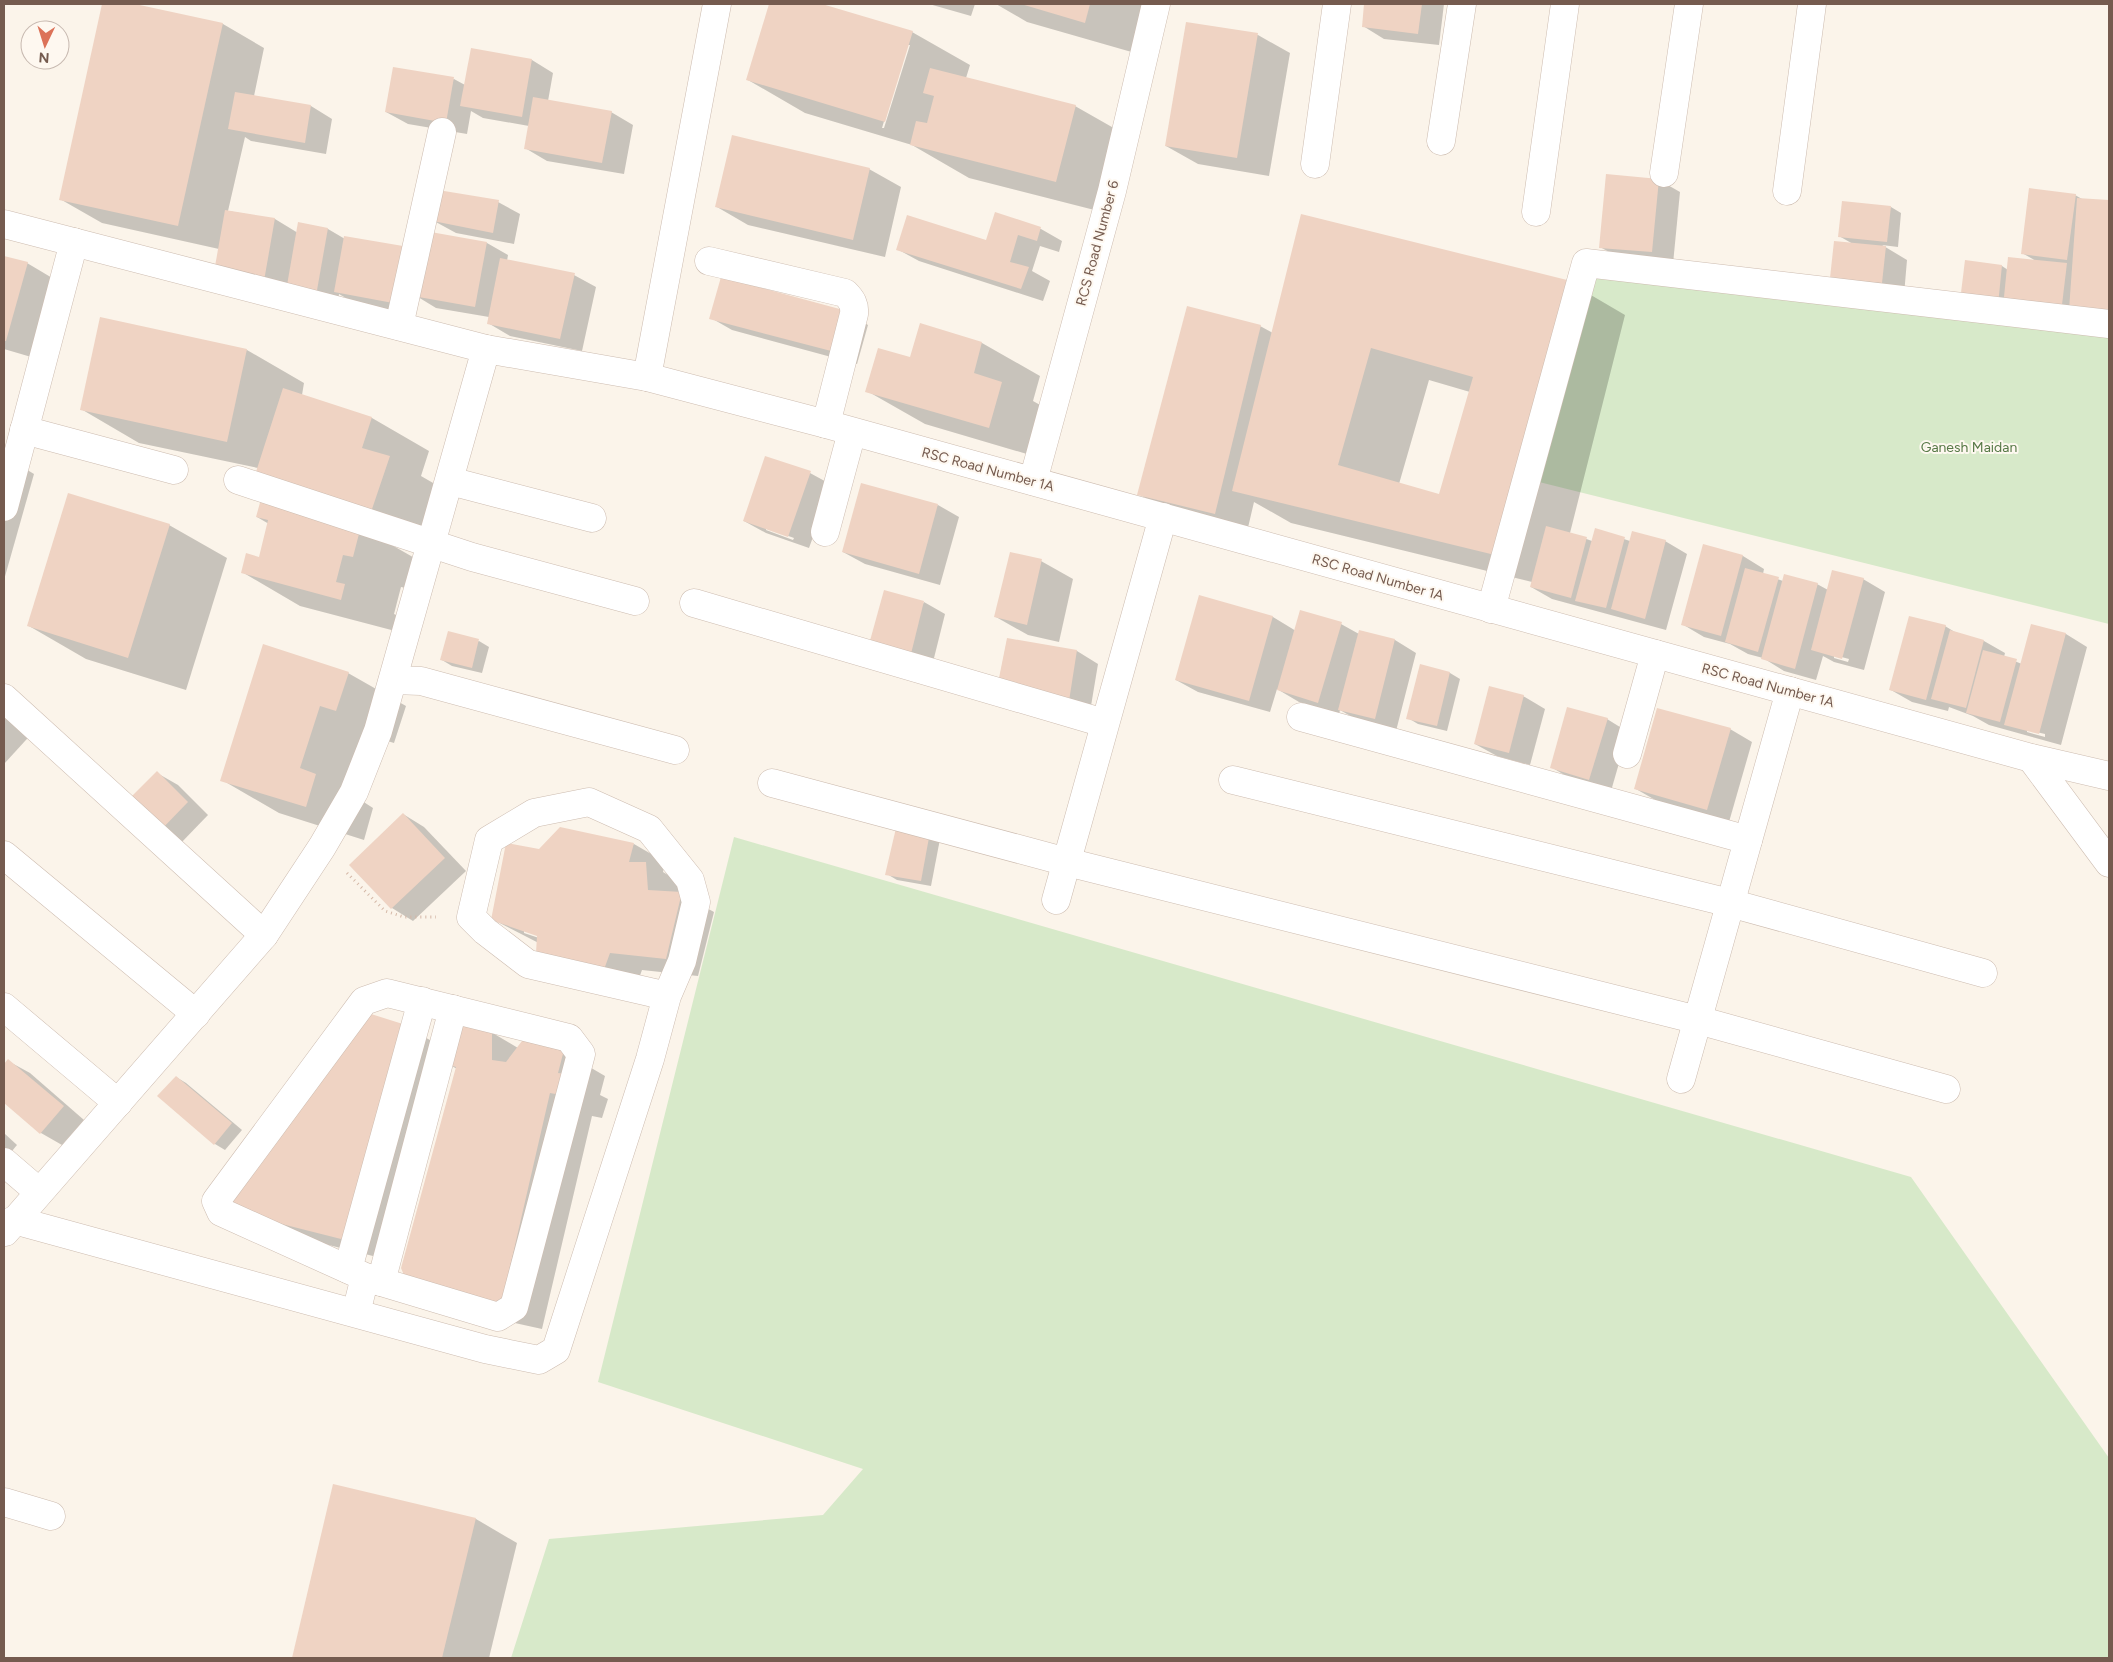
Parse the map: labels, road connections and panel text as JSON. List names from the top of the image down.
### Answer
{
  "streets": {
    "street": ["RCS Road Number 6", "RSC Road Number 1A"]
  },
  "crossings": [
    ["RCS Road Number 6", "RSC Road Number 1A"]
  ],
  "parks": ["Ganesh Maidan"],
  "north": "bottom"
}
